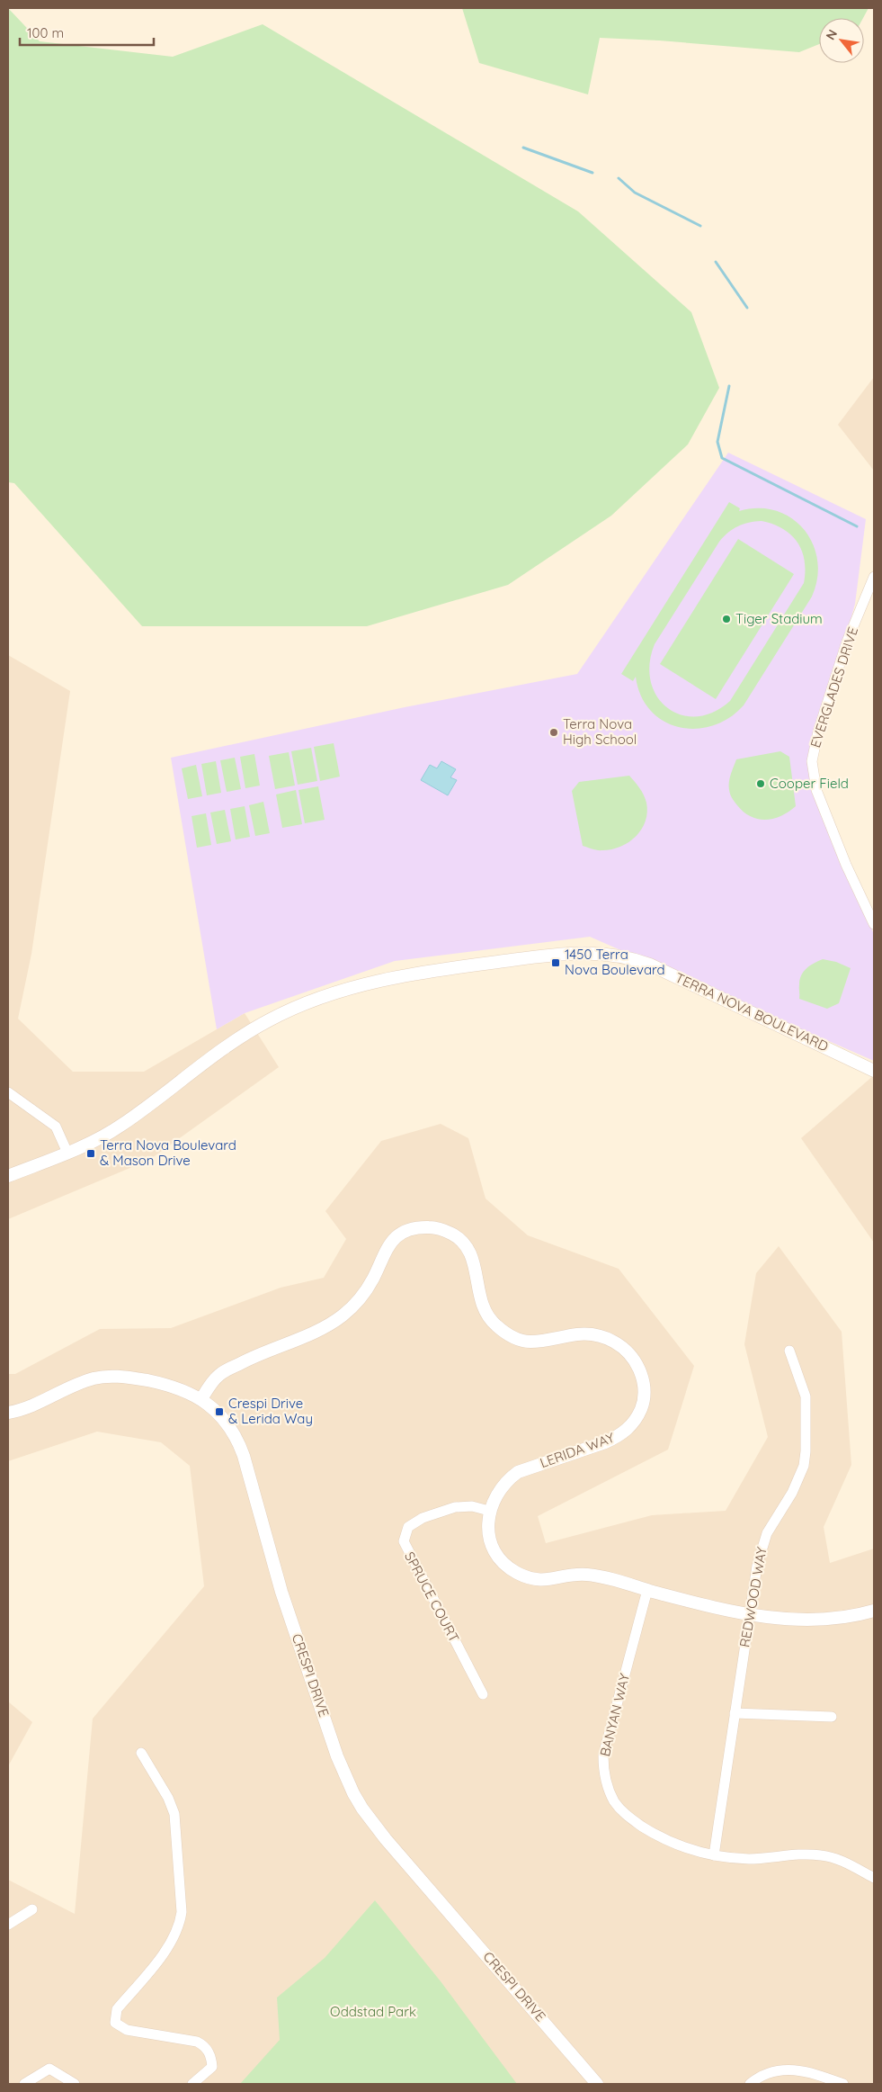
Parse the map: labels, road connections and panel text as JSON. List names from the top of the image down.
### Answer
{
  "streets": {
    "street": [
      "EVERGLADES DRIVE",
      "TERRA NOVA BOULEVARD",
      "LERIDA WAY",
      "SPRUCE COURT",
      "REDWOOD WAY",
      "CRESPI DRIVE",
      "BANYAN WAY"
    ]
  },
  "crossings": [
    ["LERIDA WAY", "SPRUCE COURT"],
    ["LERIDA WAY", "REDWOOD WAY"],
    ["LERIDA WAY", "CRESPI DRIVE"],
    ["LERIDA WAY", "BANYAN WAY"],
    ["REDWOOD WAY", "BANYAN WAY"]
  ],
  "parks": ["Oddstad Park"],
  "places": {
    "other": ["Tiger Stadium", "Terra Nova High School", "Cooper Field"],
    "transit": ["1450 Terra Nova Boulevard", "Terra Nova Boulevard & Mason Drive", "Crespi Drive & Lerida Way"]
  },
  "scale_bar": "100 m",
  "north": "top left"
}
